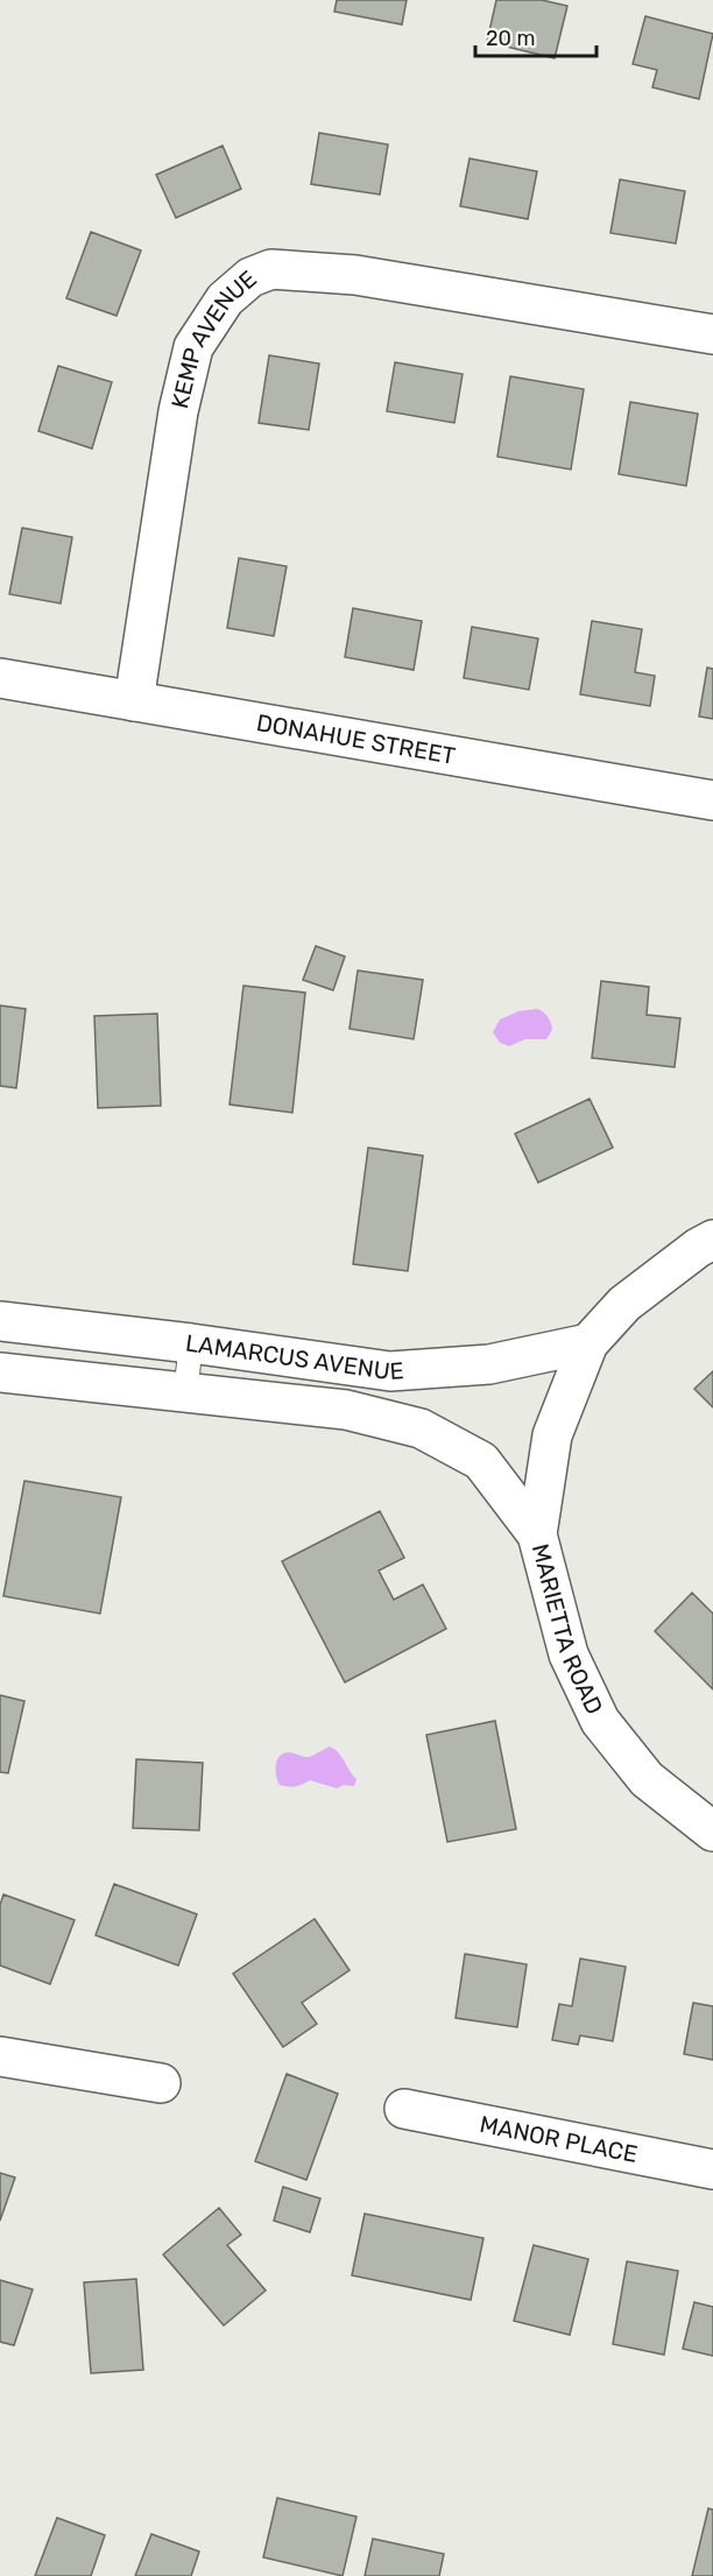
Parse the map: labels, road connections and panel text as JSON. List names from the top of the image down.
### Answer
{
  "streets": {
    "street": [
      "KEMP AVENUE",
      "DONAHUE STREET",
      "LAMARCUS AVENUE",
      "MARIETTA ROAD",
      "MANOR PLACE"
    ]
  },
  "crossings": [
    ["KEMP AVENUE", "DONAHUE STREET"],
    ["LAMARCUS AVENUE", "MARIETTA ROAD"]
  ],
  "scale_bar": "20 m"
}
